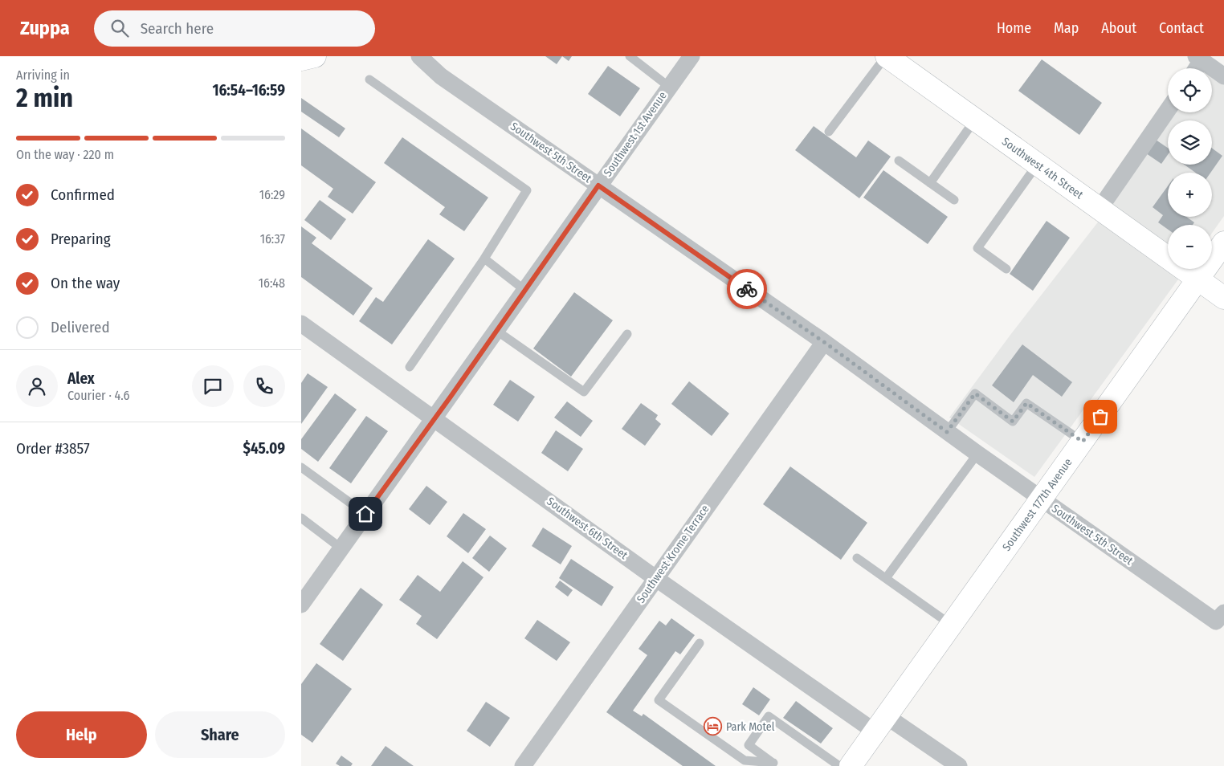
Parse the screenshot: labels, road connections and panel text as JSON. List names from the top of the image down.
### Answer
{
  "streets": {
    "main road": ["Southwest 4th Street", "Southwest 177th Avenue"],
    "street": [
      "Southwest 1st Avenue",
      "Southwest 5th Street",
      "Southwest 6th Street",
      "Southwest Krome Terrace"
    ]
  },
  "crossings": [
    ["Southwest 1st Avenue", "Southwest 5th Street"],
    ["Southwest 1st Avenue", "Southwest 6th Street"],
    ["Southwest 5th Street", "Southwest 177th Avenue"],
    ["Southwest 5th Street", "Southwest Krome Terrace"],
    ["Southwest 4th Street", "Southwest 177th Avenue"],
    ["Southwest 177th Avenue", "Southwest 6th Street"],
    ["Southwest 6th Street", "Southwest Krome Terrace"]
  ],
  "places": {
    "hotel": ["Park Motel"]
  },
  "page": {
    "header": "Zuppa",
    "search": "Search here",
    "nav": [
      "Home",
      "Map",
      "About",
      "Contact"
    ],
    "heading": ["2 min", "Arriving in", "16:54–16:59"],
    "panel": [
      "Alex",
      "Courier · 4.6",
      "Order #3857",
      "$45.09"
    ],
    "map_buttons": ["+", "−"],
    "bar": "On the way · 220 m",
    "list": [
      ["Confirmed", "16:29"],
      ["Preparing", "16:37"],
      ["On the way", "16:48"],
      "Delivered"
    ],
    "buttons": ["Help", "Share"]
  }
}
